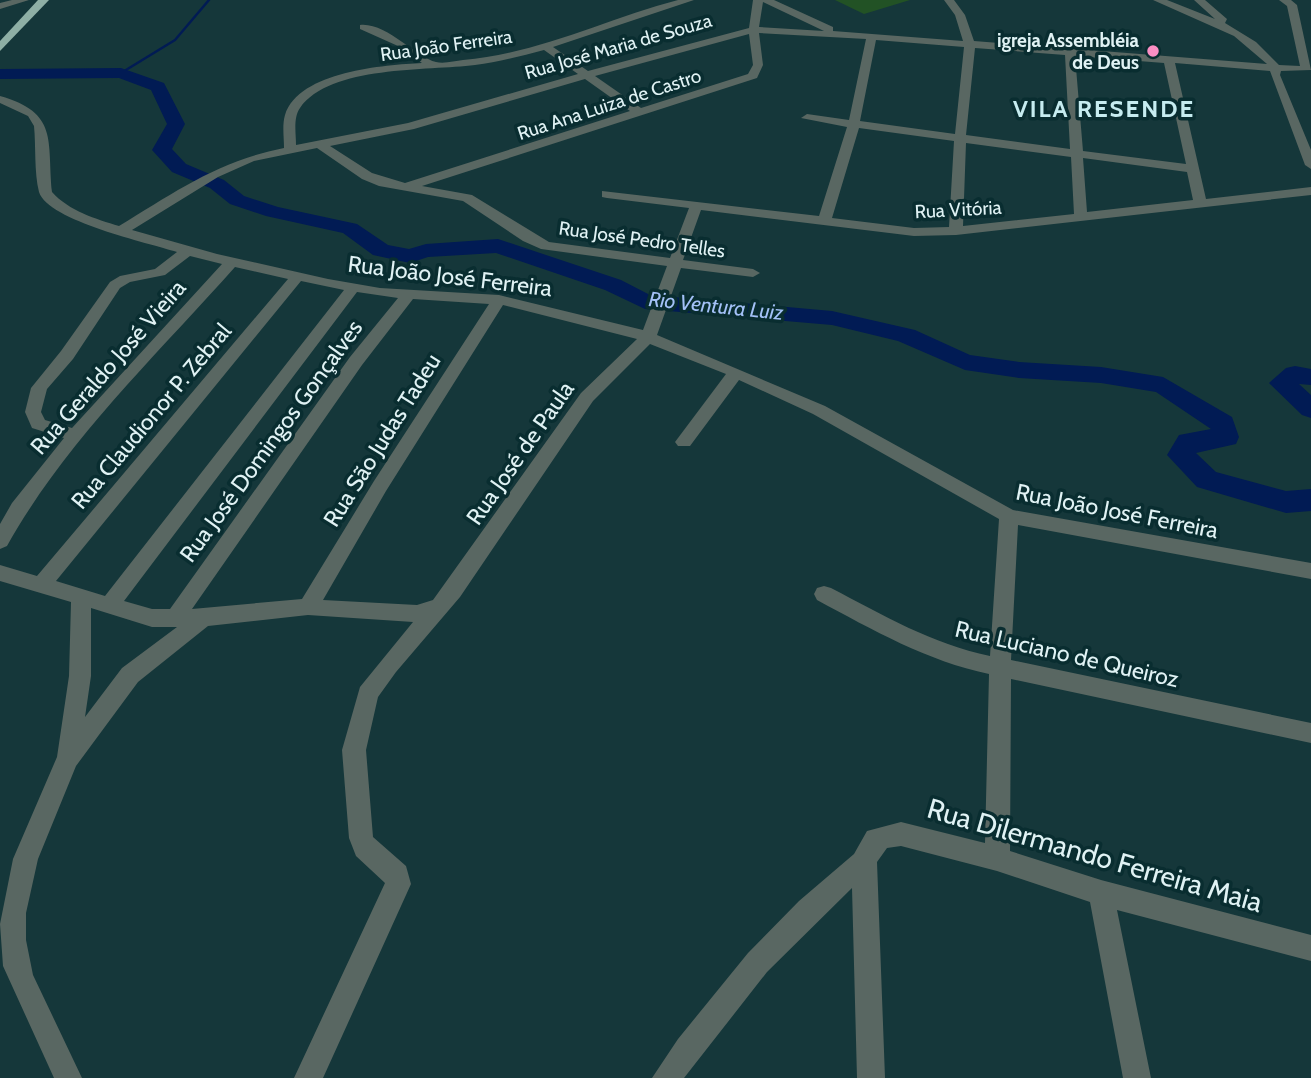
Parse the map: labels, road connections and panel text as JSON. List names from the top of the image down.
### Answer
{
  "streets": {
    "street": [
      "Rua João Ferreira",
      "Rua José Maria de Souza",
      "Rua Ana Luiza de Castro",
      "Rua Vitória",
      "Rua José Pedro Telles",
      "Rua João José Ferreira",
      "Rua Geraldo José Vieira",
      "Rua Claudionor P. Zebral",
      "Rua São Judas Tadeu",
      "Rua José Domingos Gonçalves",
      "Rua José de Paula",
      "Rua Luciano de Queiroz",
      "Rua Dilermando Ferreira Maia"
    ]
  },
  "crossings": [
    ["Rua João Ferreira", "Rua José Maria de Souza"],
    ["Rua José Maria de Souza", "Rua Ana Luiza de Castro"],
    ["Rua José Maria de Souza", "Rua José Pedro Telles"],
    ["Rua José Maria de Souza", "Rua João José Ferreira"],
    ["Rua Ana Luiza de Castro", "Rua José Pedro Telles"],
    ["Rua João José Ferreira", "Rua Geraldo José Vieira"],
    ["Rua João José Ferreira", "Rua Claudionor P. Zebral"],
    ["Rua João José Ferreira", "Rua São Judas Tadeu"],
    ["Rua João José Ferreira", "Rua José Domingos Gonçalves"],
    ["Rua João José Ferreira", "Rua José de Paula"]
  ],
  "districts": ["VILA RESENDE"],
  "water": ["Rio Ventura Luiz"],
  "places": ["igreja Assembléia de Deus"]
}
